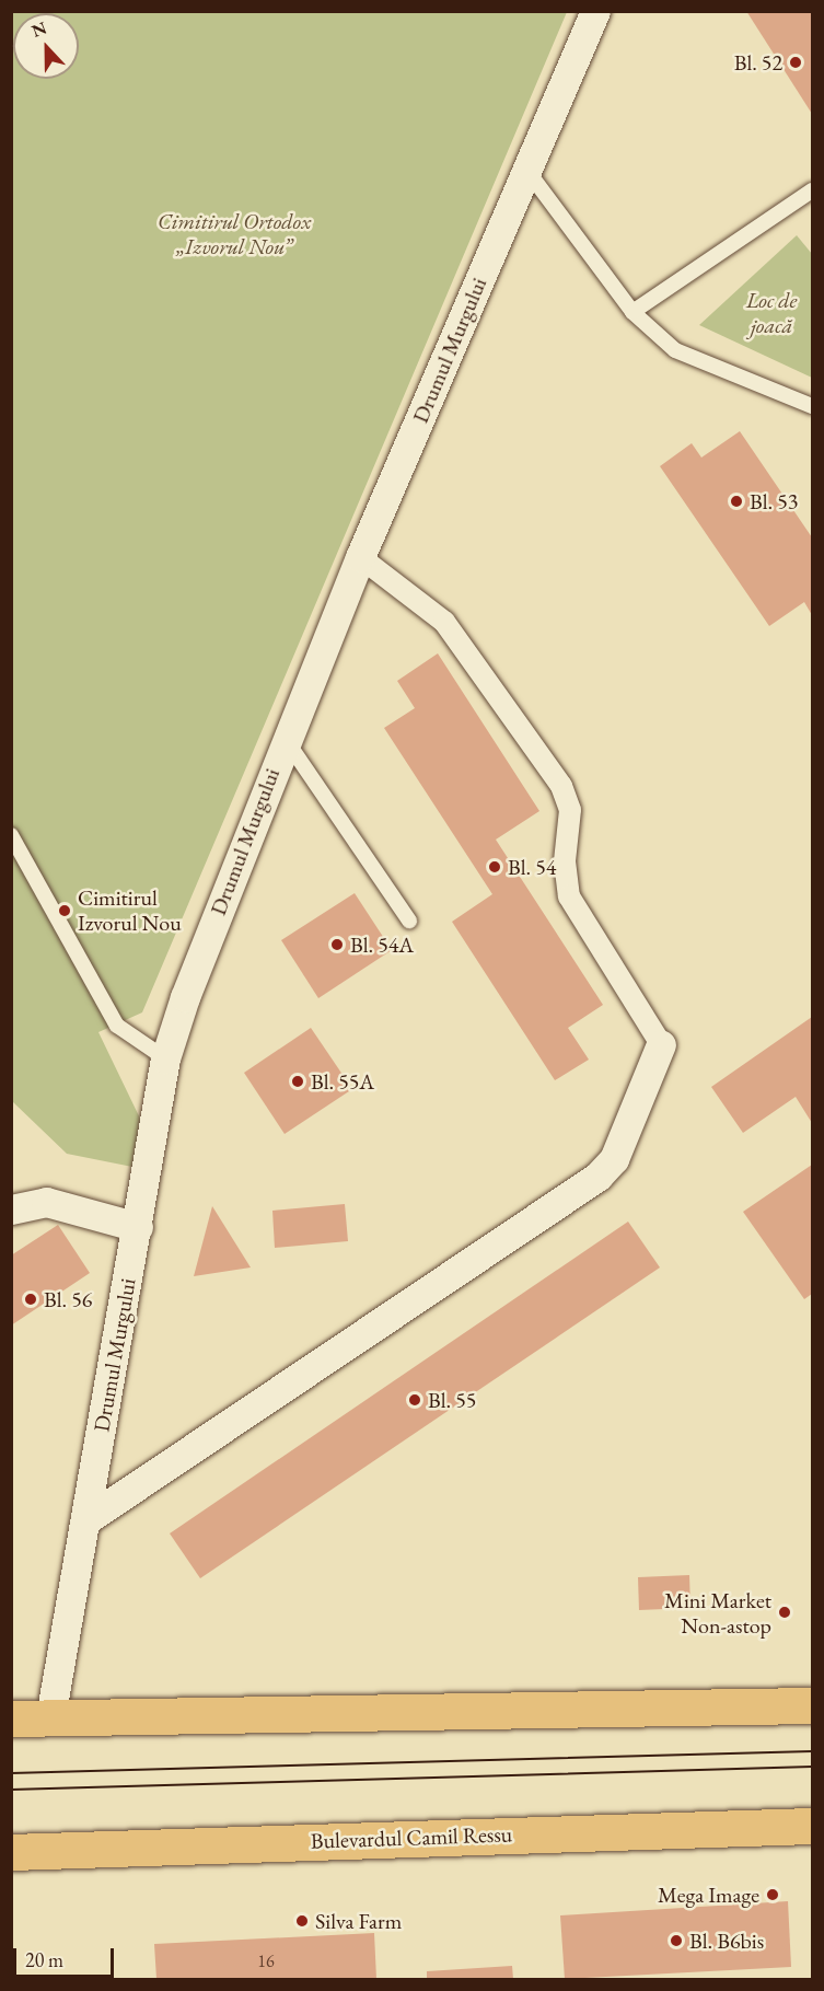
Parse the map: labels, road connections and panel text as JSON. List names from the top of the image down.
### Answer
{
  "streets": {
    "main road": ["Bulevardul Camil Ressu"],
    "street": ["Drumul Murgului"]
  },
  "parks": ["Cimitirul Ortodox „Izvorul Nou”", "Loc de joacă"],
  "places": [
    "Bl. 52",
    "Bl. 53",
    "Bl. 54",
    "Cimitirul Izvorul Nou",
    "Bl. 54A",
    "Bl. 55A",
    "Bl. 56",
    "Bl. 55",
    "Mini Market Non-astop",
    "Mega Image",
    "Silva Farm",
    "Bl. B6bis"
  ],
  "house_numbers": ["16"],
  "scale_bar": "20 m",
  "north": "top"
}
